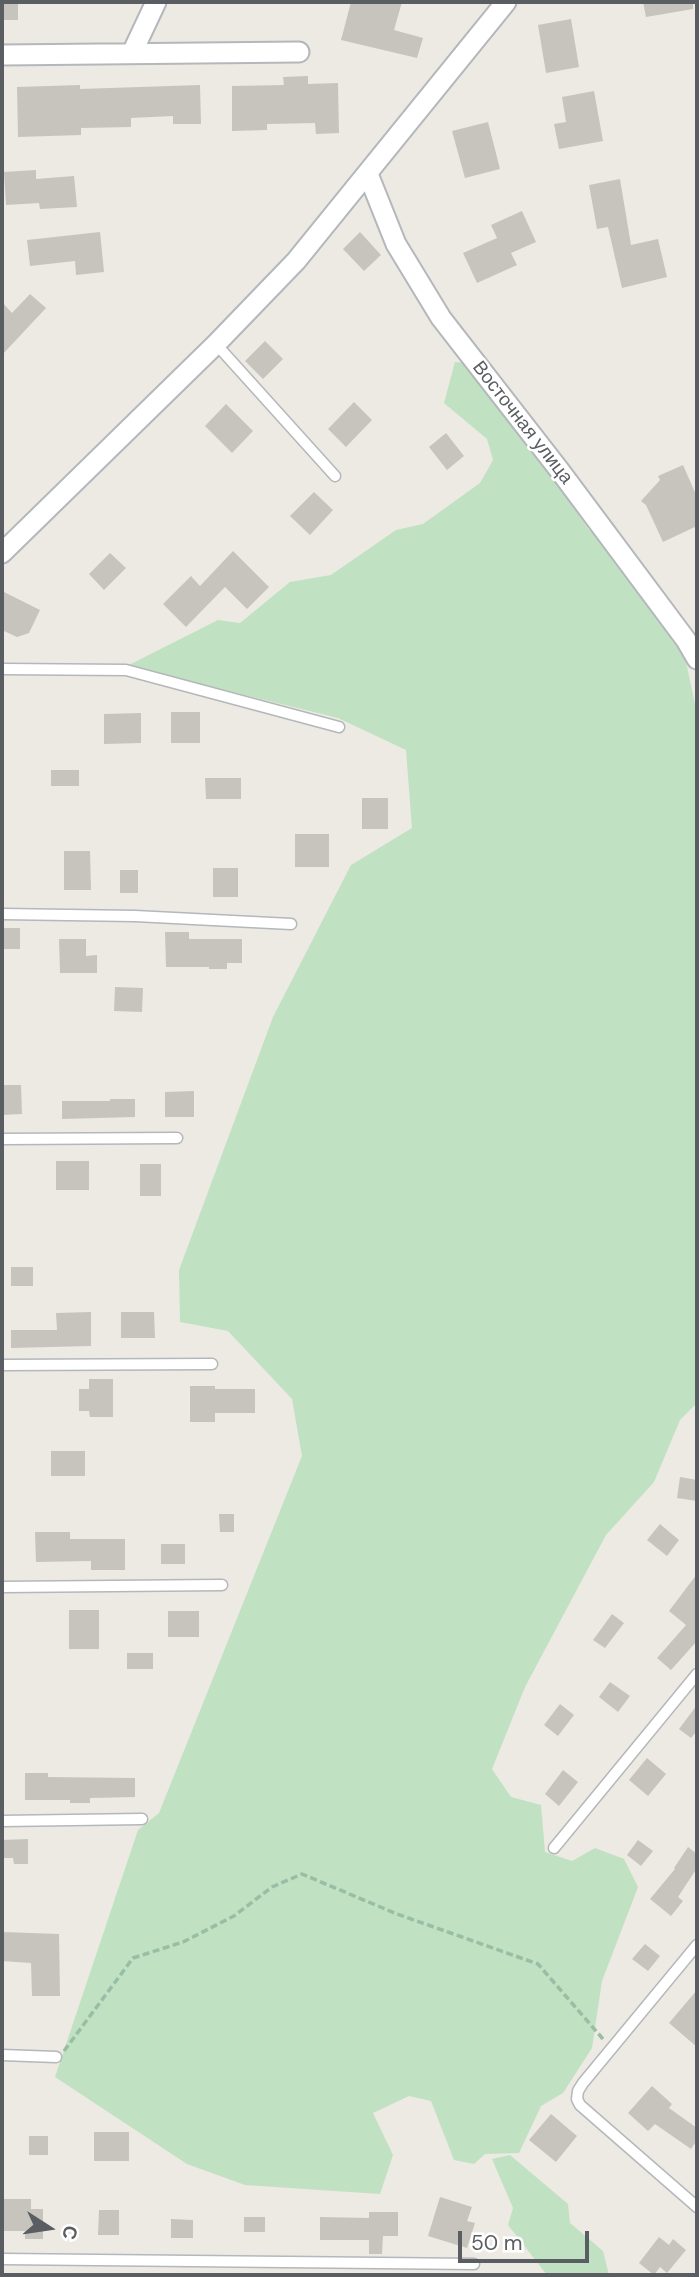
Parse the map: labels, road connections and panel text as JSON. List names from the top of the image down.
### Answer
{
  "streets": {
    "street": ["Восточная улица"]
  },
  "scale_bar": "50 m",
  "north": "right"
}
